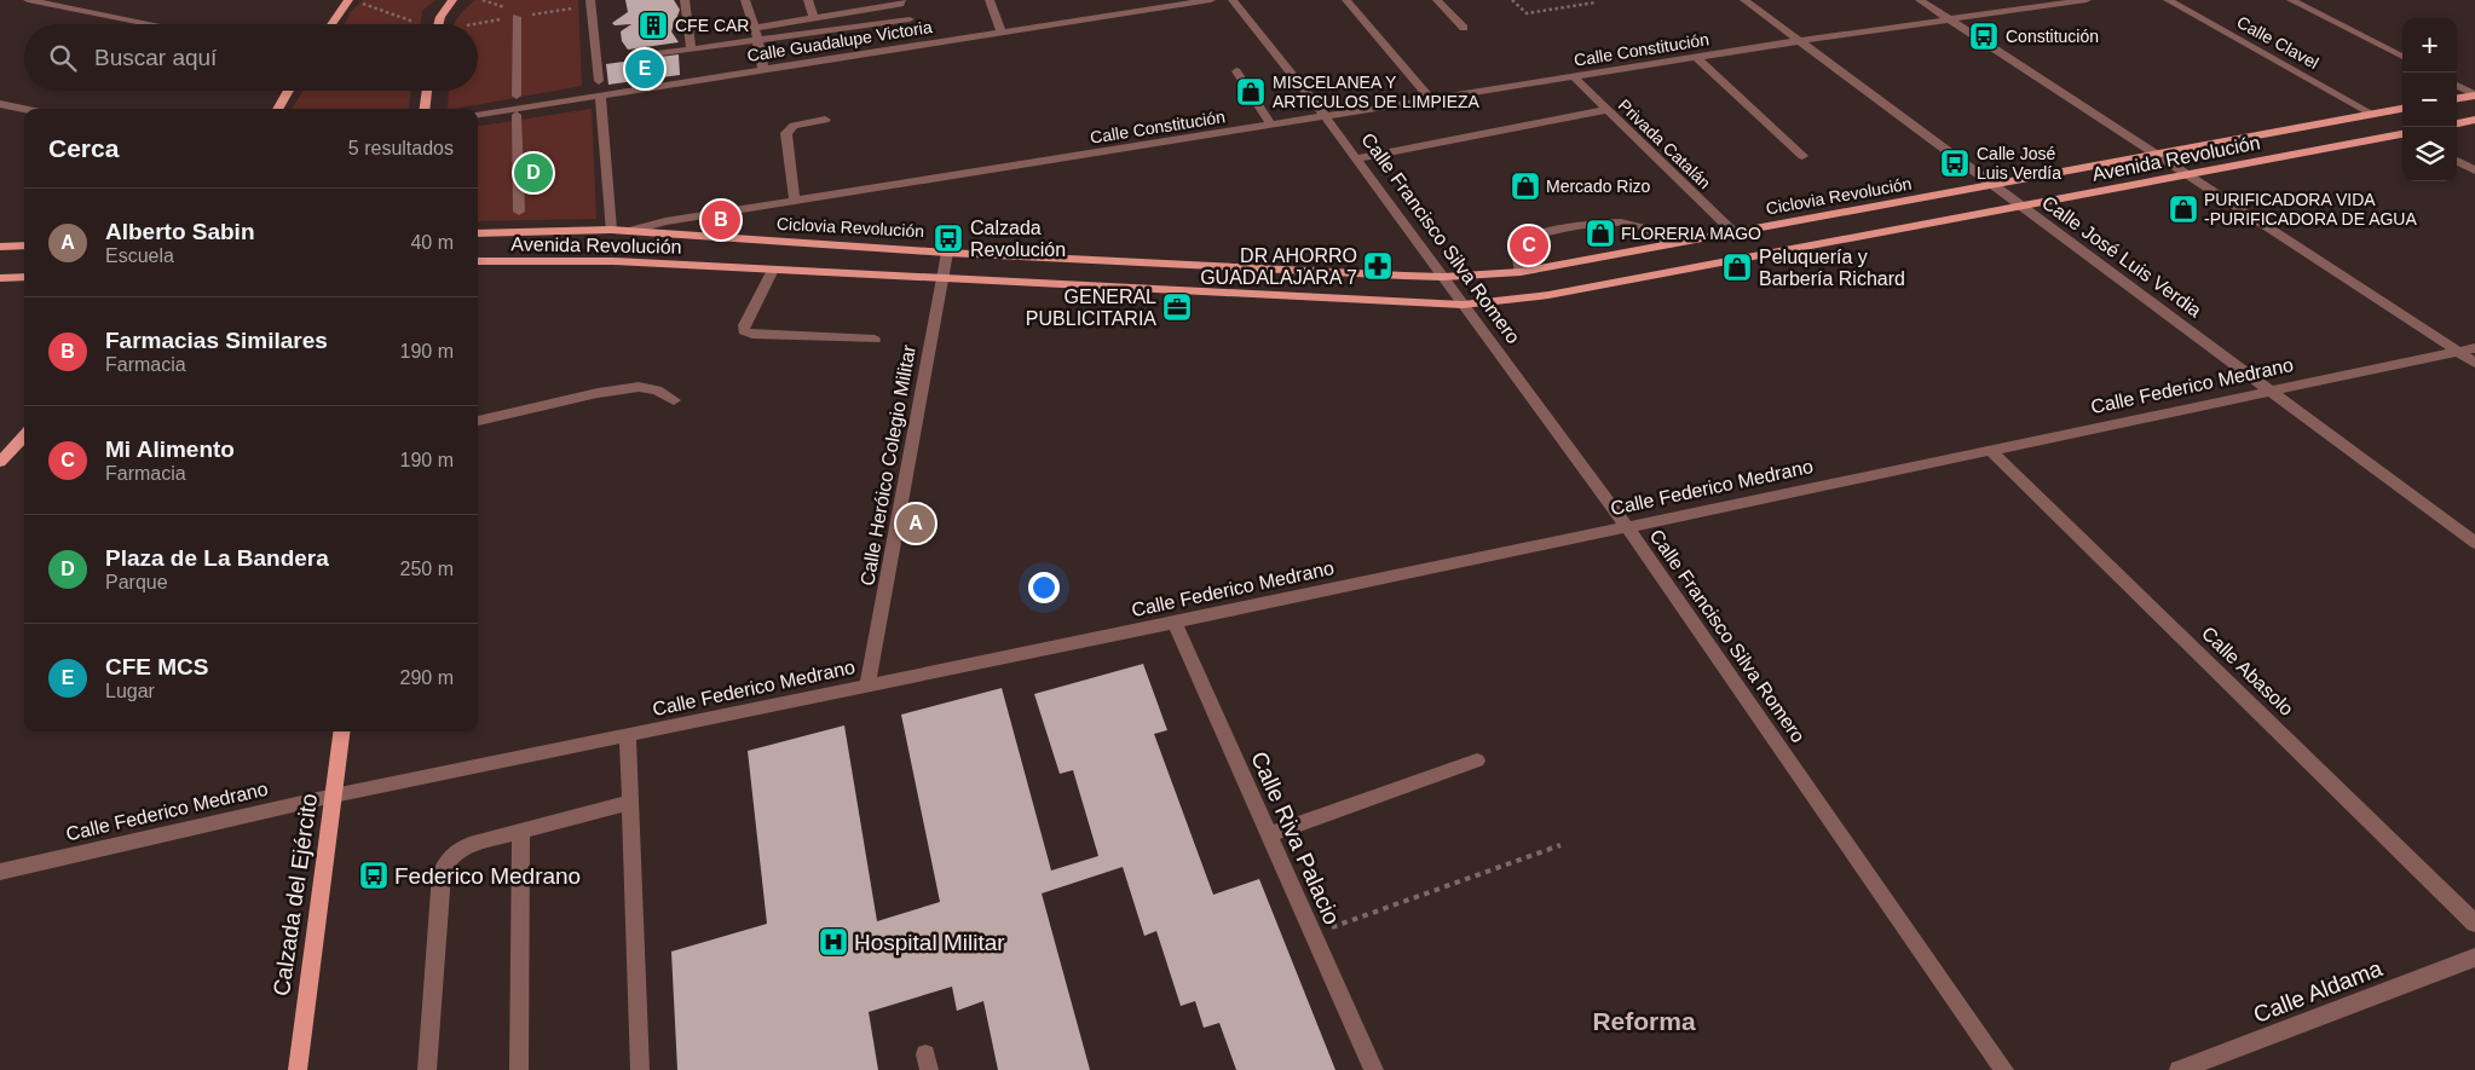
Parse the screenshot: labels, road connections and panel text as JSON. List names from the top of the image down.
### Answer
{
  "streets": {
    "main road": ["Avenida Revolución", "Calzada del Ejército"],
    "street": [
      "Calle Guadalupe Victoria",
      "Calle Clavel",
      "Calle Constitución",
      "Privada Catalán",
      "Calle Francisco Silva Romero",
      "Calle José Luis Verdia",
      "Calle Federico Medrano",
      "Calle Heróico Colegio Militar",
      "Calle Abasolo",
      "Calle Riva Palacio",
      "Calle Aldama"
    ]
  },
  "crossings": [
    ["Calle Clavel", "Avenida Revolución"],
    ["Calle Constitución", "Privada Catalán"],
    ["Calle Constitución", "Avenida Revolución"],
    ["Calle Constitución", "Calle Francisco Silva Romero"],
    ["Calle Constitución", "Calle José Luis Verdia"],
    ["Privada Catalán", "Avenida Revolución"],
    ["Avenida Revolución", "Calle Francisco Silva Romero"],
    ["Avenida Revolución", "Calle José Luis Verdia"],
    ["Avenida Revolución", "Calle Heróico Colegio Militar"],
    ["Calle Francisco Silva Romero", "Calle Federico Medrano"],
    ["Calle José Luis Verdia", "Calle Federico Medrano"],
    ["Calle Federico Medrano", "Calle Heróico Colegio Militar"],
    ["Calle Federico Medrano", "Calle Abasolo"],
    ["Calle Federico Medrano", "Calle Riva Palacio"],
    ["Calle Federico Medrano", "Calzada del Ejército"]
  ],
  "districts": ["Reforma"],
  "places": {
    "building": ["CFE CAR"],
    "bus stop": [
      "Constitución",
      "Calle José Luis Verdía",
      "Calzada Revolución",
      "Federico Medrano"
    ],
    "shop": [
      "MISCELANEA Y ARTICULOS DE LIMPIEZA",
      "Mercado Rizo",
      "PURIFICADORA VIDA -PURIFICADORA DE AGUA",
      "FLORERIA MAGO",
      "Peluquería y Barbería Richard"
    ],
    "pharmacy": ["DR AHORRO GUADALAJARA 7"],
    "office": ["GENERAL PUBLICITARIA"],
    "hospital": ["Hospital Militar"]
  },
  "page": {
    "map_buttons": ["+", "−"],
    "search": "Buscar aquí",
    "pins": [
      "E",
      "D",
      "B",
      "C",
      "A"
    ],
    "heading": ["Cerca", "5 resultados"],
    "list": [
      {
        "mark": "A",
        "name": "Alberto Sabin",
        "note": "Escuela",
        "value": "40 m"
      },
      {
        "mark": "B",
        "name": "Farmacias Similares",
        "note": "Farmacia",
        "value": "190 m"
      },
      {
        "mark": "C",
        "name": "Mi Alimento",
        "note": "Farmacia",
        "value": "190 m"
      },
      {
        "mark": "D",
        "name": "Plaza de La Bandera",
        "note": "Parque",
        "value": "250 m"
      },
      {
        "mark": "E",
        "name": "CFE MCS",
        "note": "Lugar",
        "value": "290 m"
      }
    ]
  }
}
